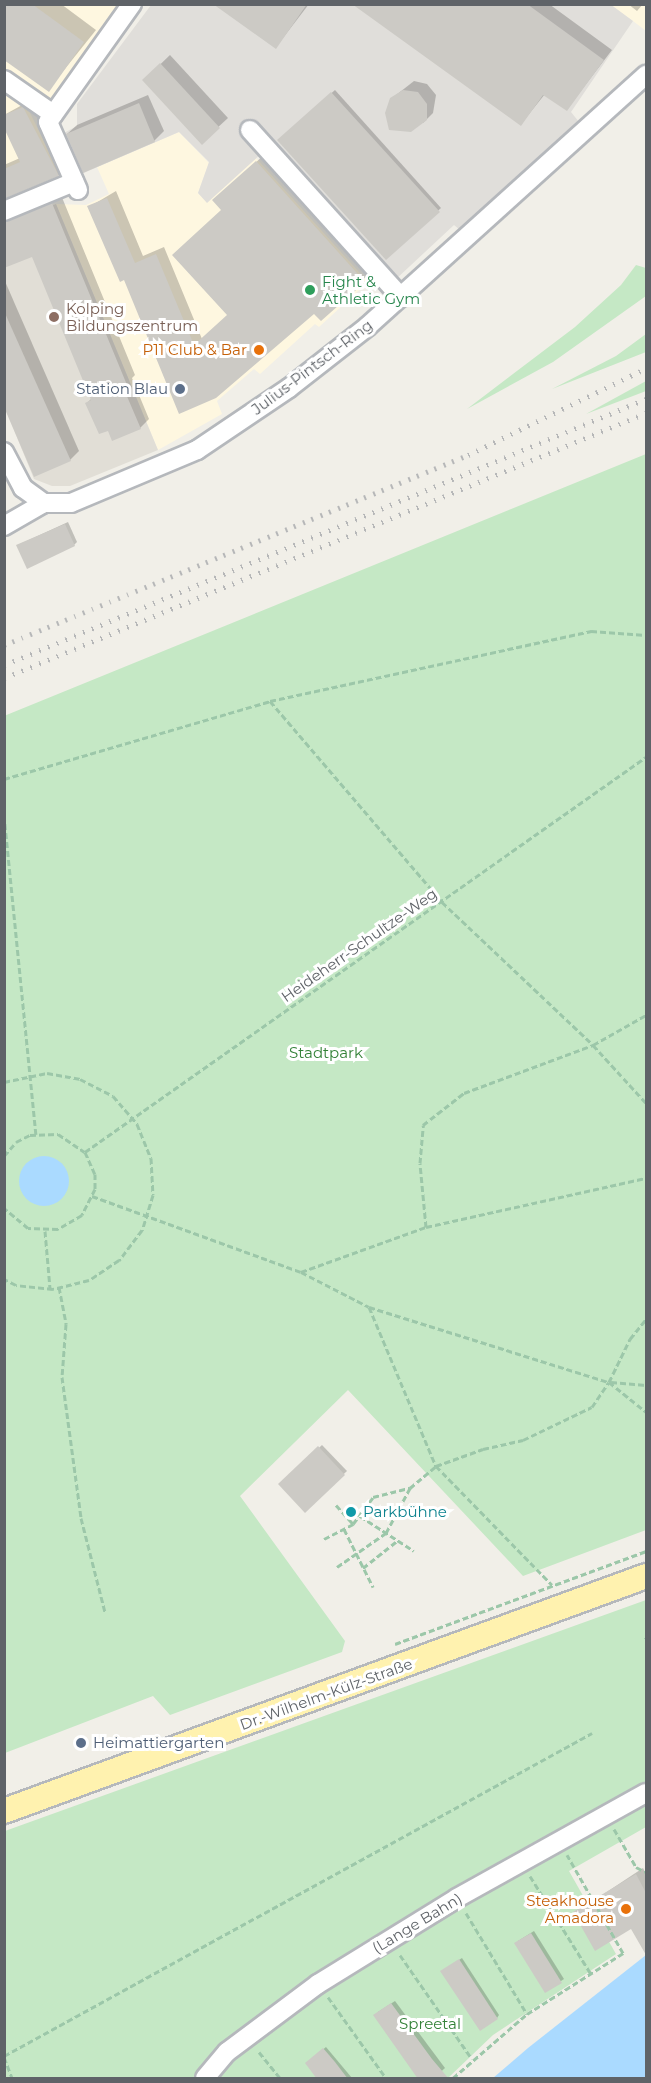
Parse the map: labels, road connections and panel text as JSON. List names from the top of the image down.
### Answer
{
  "streets": {
    "main road": ["Dr.-Wilhelm-Külz-Straße"],
    "street": ["Julius-Pintsch-Ring", "(Lange Bahn)"],
    "path": ["Heideherr-Schultze-Weg"]
  },
  "parks": ["Stadtpark", "Spreetal"],
  "places": [
    "Fight & Athletic Gym",
    "Kolping Bildungszentrum",
    "P11 Club & Bar",
    "Station Blau",
    "Parkbühne",
    "Heimattiergarten",
    "Steakhouse Amadora"
  ]
}
